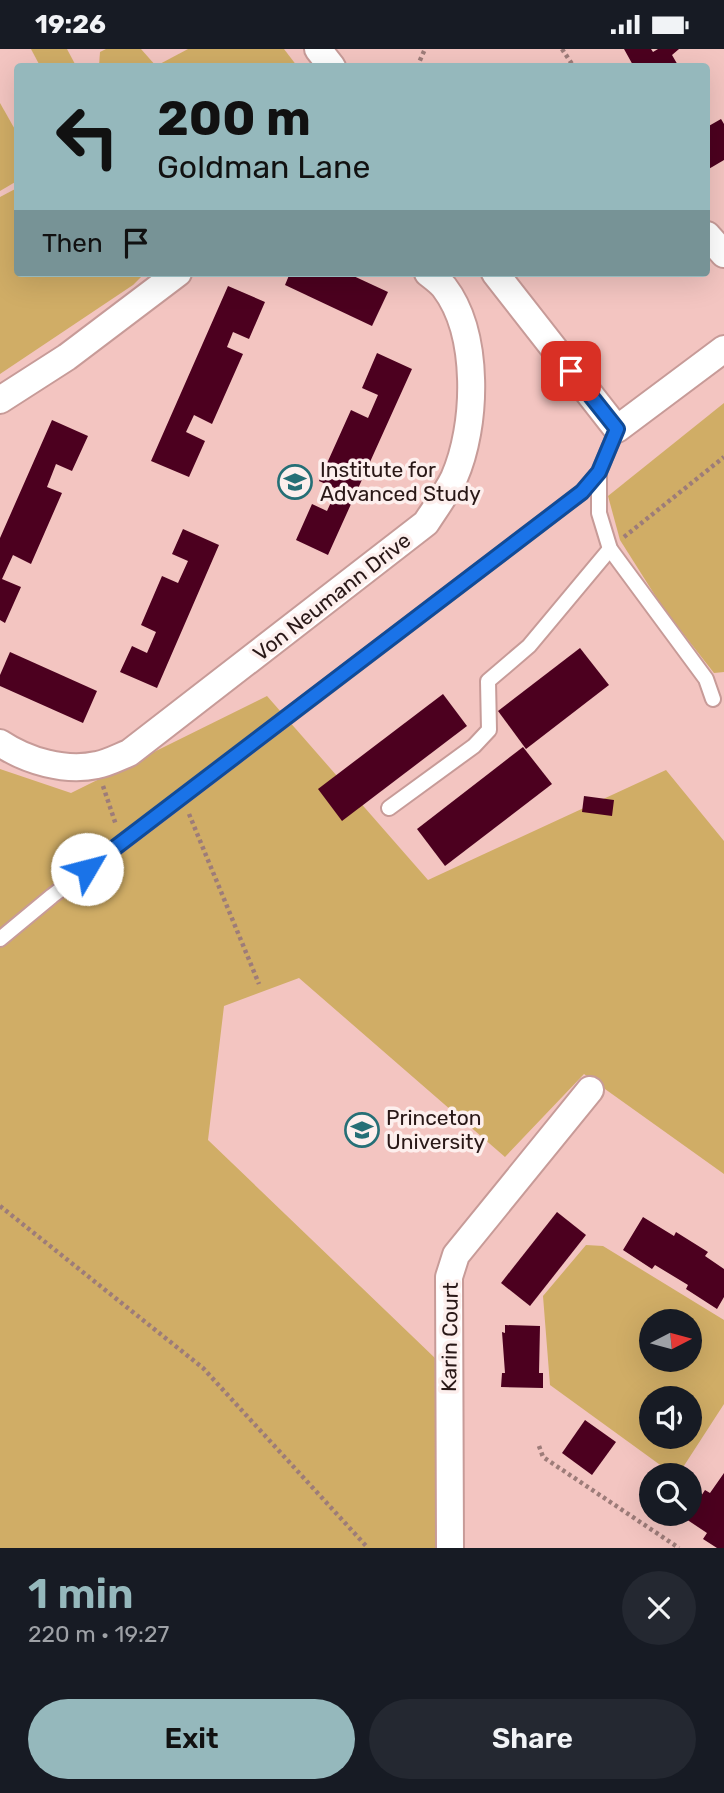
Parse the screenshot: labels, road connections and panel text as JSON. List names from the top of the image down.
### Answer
{
  "streets": {
    "street": ["Von Neumann Drive", "Karin Court"]
  },
  "places": {
    "school or university": ["Institute for Advanced Study", "Princeton University"]
  },
  "north": "right",
  "page": {
    "status": "19:26",
    "turn": ["200 m", "Goldman Lane"],
    "then": "Then",
    "heading": ["1 min", "220 m · 19:27"],
    "buttons": ["Exit", "Share"]
  }
}
